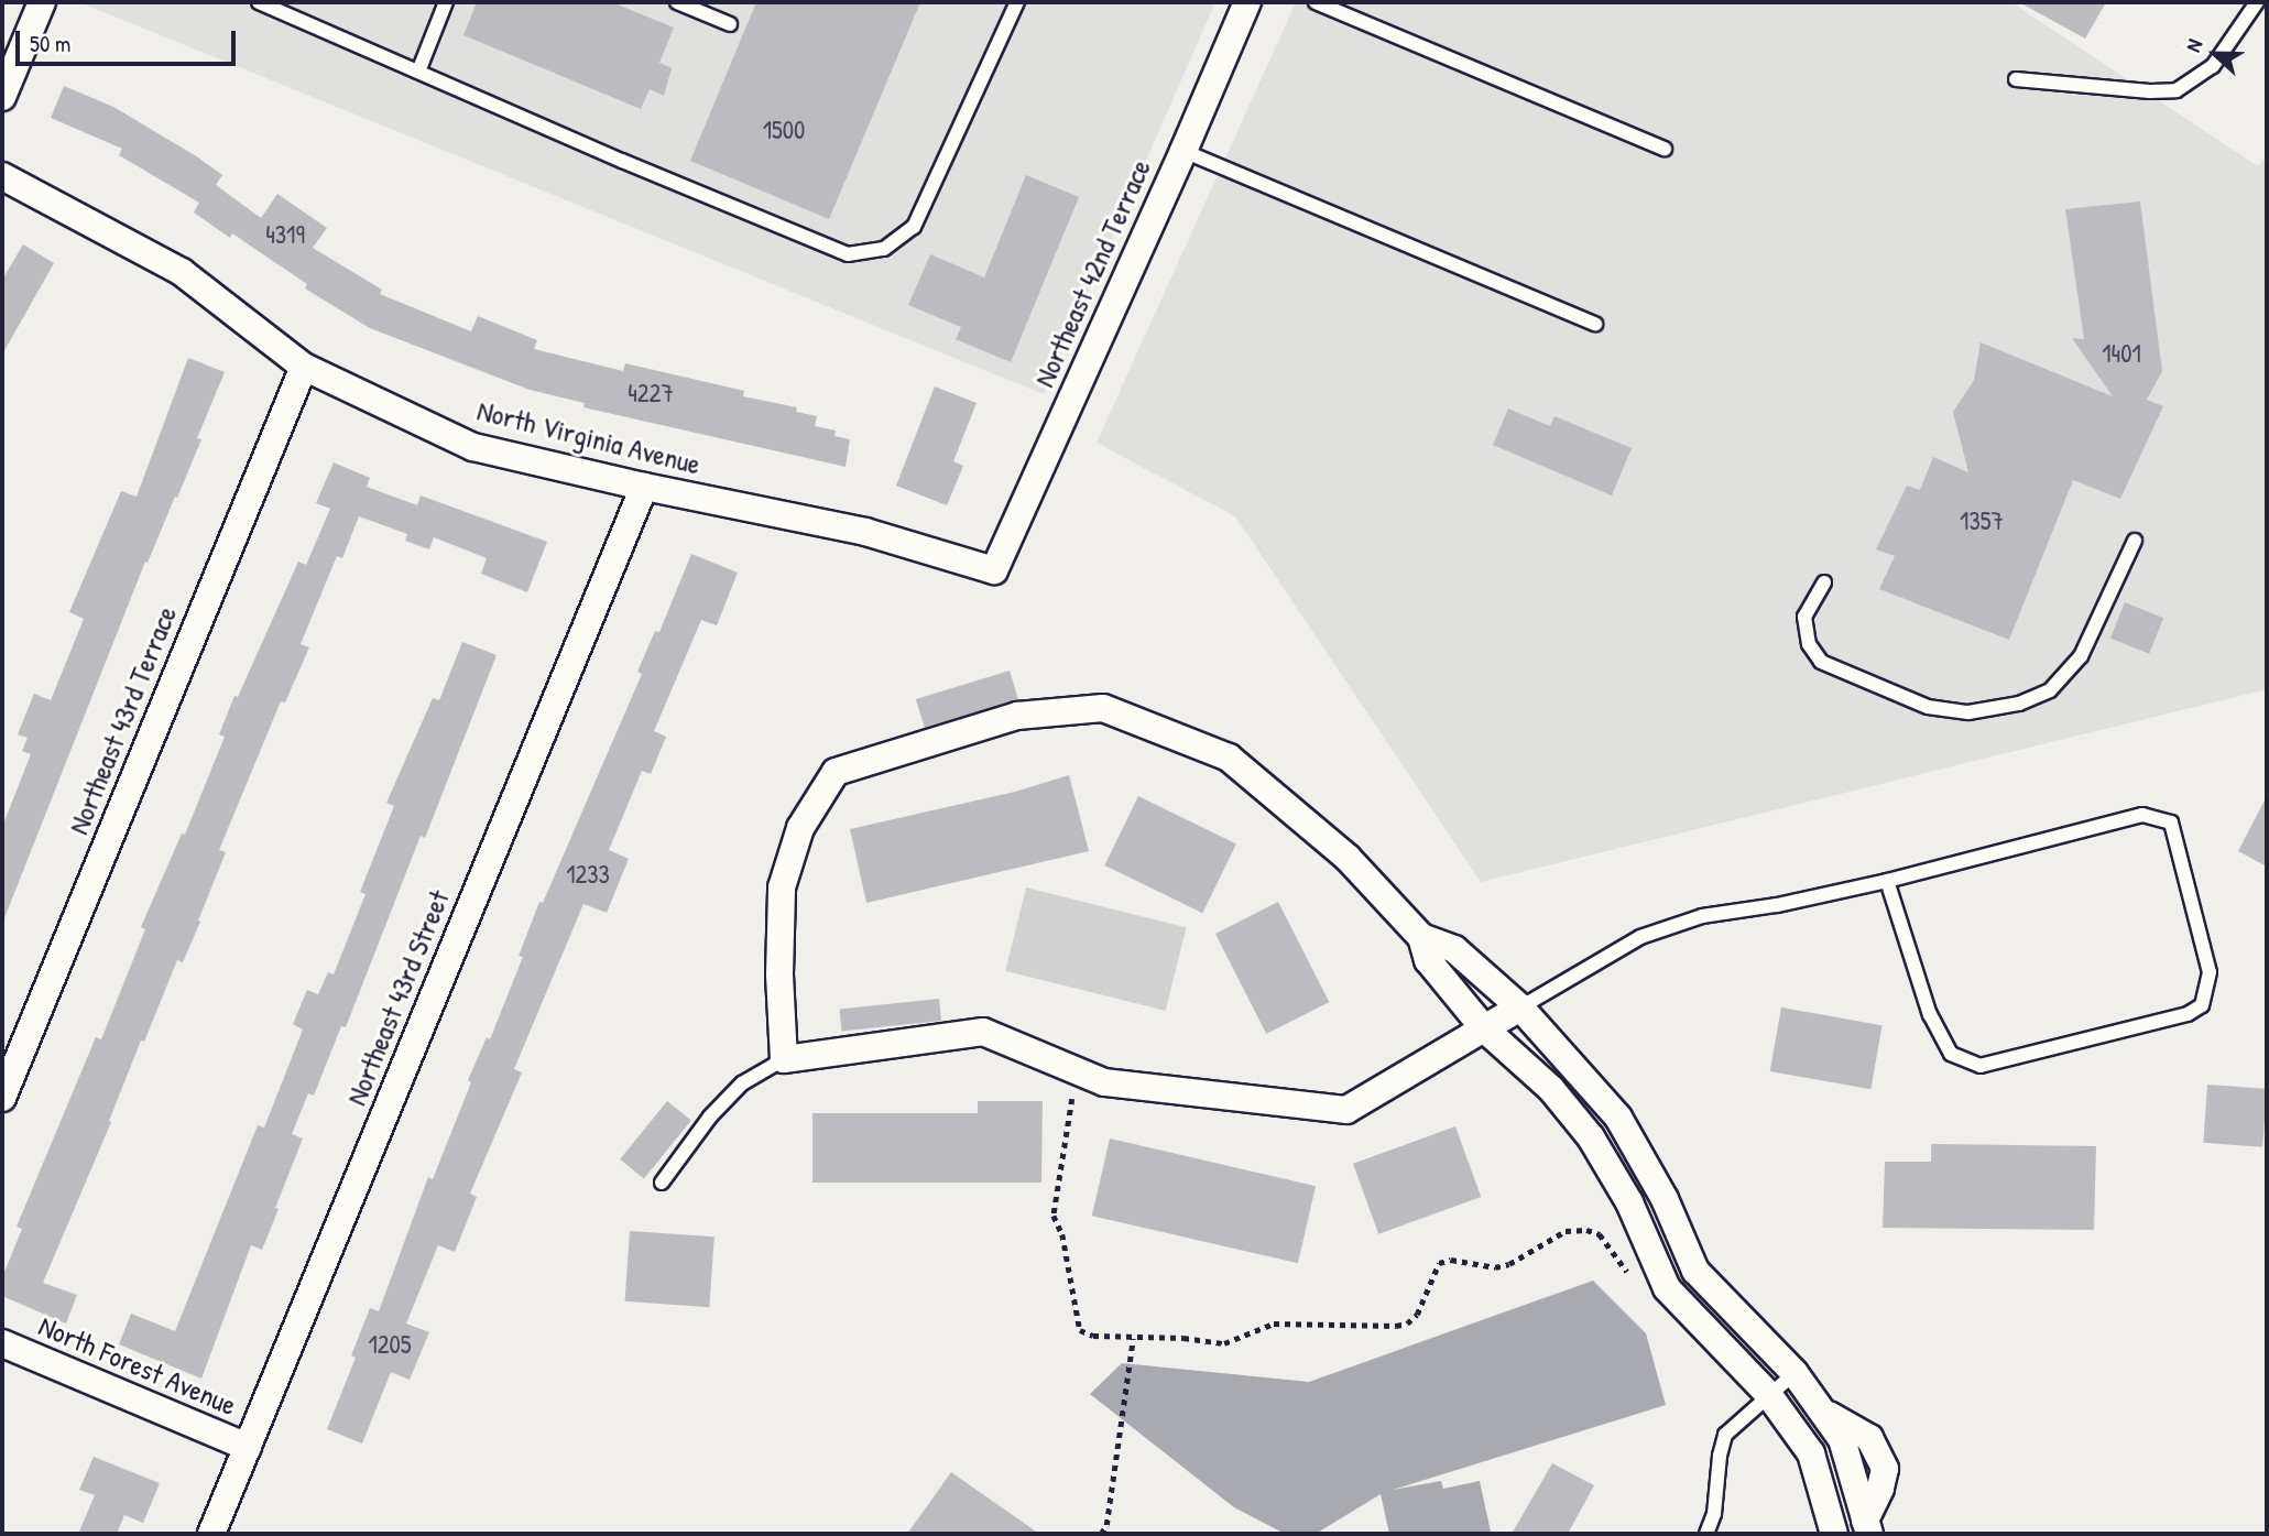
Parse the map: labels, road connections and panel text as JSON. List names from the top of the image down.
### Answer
{
  "streets": {
    "street": [
      "Northeast 42nd Terrace",
      "North Virginia Avenue",
      "Northeast 43rd Terrace",
      "Northeast 43rd Street",
      "North Forest Avenue"
    ]
  },
  "crossings": [
    ["Northeast 42nd Terrace", "North Virginia Avenue"],
    ["North Virginia Avenue", "Northeast 43rd Terrace"],
    ["North Virginia Avenue", "Northeast 43rd Street"],
    ["Northeast 43rd Street", "North Forest Avenue"]
  ],
  "house_numbers": [
    "1500",
    "4319",
    "1401",
    "4227",
    "1357",
    "1233",
    "1205"
  ],
  "scale_bar": "50 m",
  "north": "left"
}
